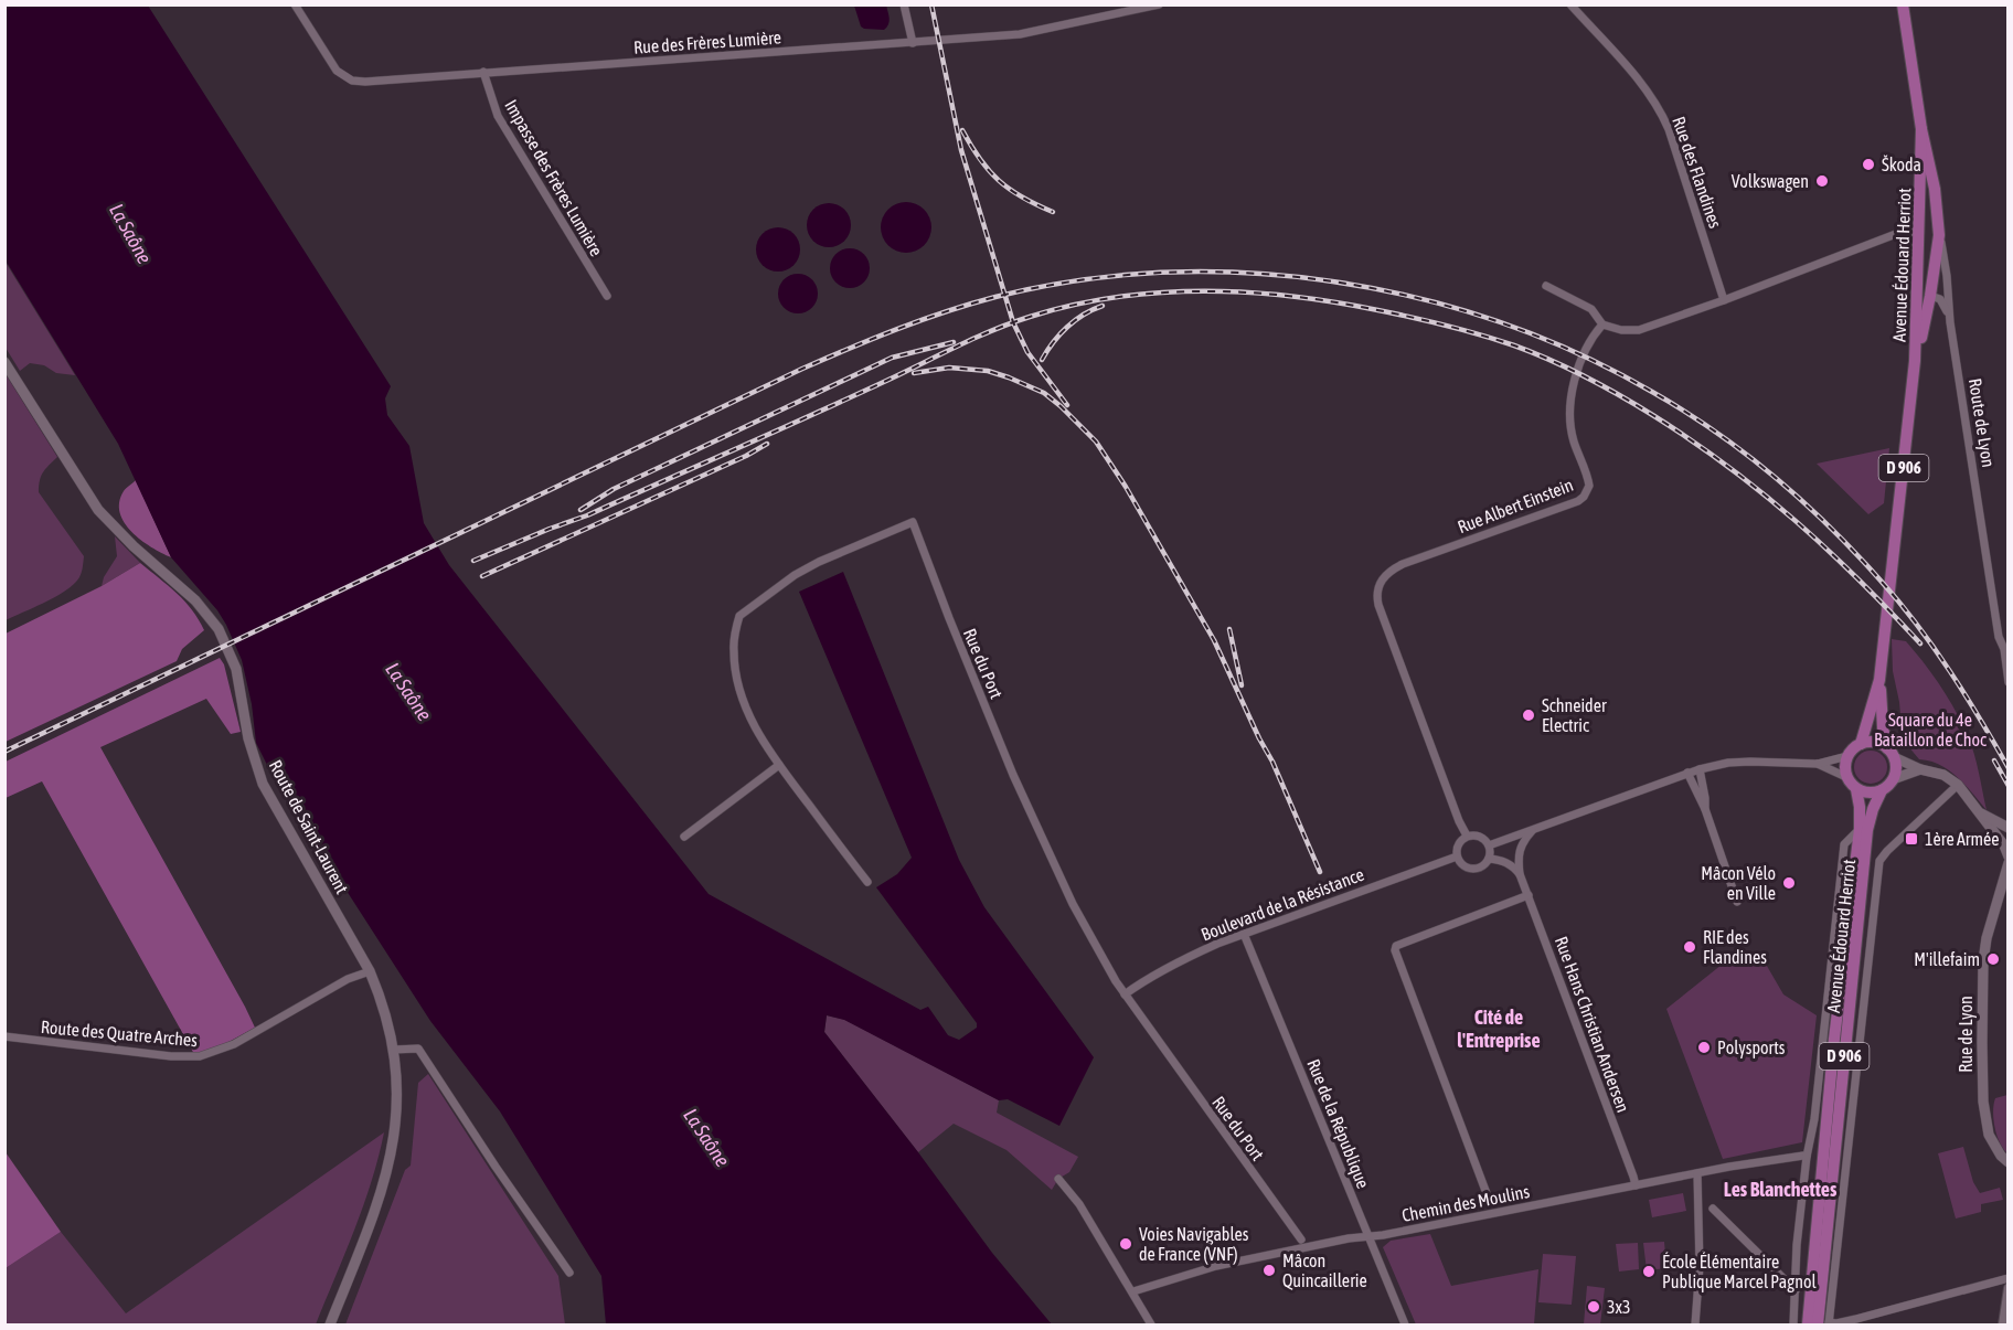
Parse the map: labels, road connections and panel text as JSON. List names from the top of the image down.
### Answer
{
  "streets": {
    "main road": [
      "Avenue Édouard Herriot",
      "D 906",
      "Route de Saint-Laurent",
      "Rue de Lyon"
    ],
    "street": [
      "Rue des Frères Lumière",
      "Rue des Flandines",
      "Impasse des Frères Lumière",
      "Route de Lyon",
      "Rue Albert Einstein",
      "Rue du Port",
      "Boulevard de la Résistance",
      "Rue Hans Christian Andersen",
      "Route des Quatre Arches",
      "Rue de la République",
      "Chemin des Moulins"
    ]
  },
  "crossings": [
    ["Rue des Frères Lumière", "Impasse des Frères Lumière"],
    ["Avenue Édouard Herriot", "Route de Lyon"],
    ["Avenue Édouard Herriot", "D 906"],
    ["Rue Albert Einstein", "Boulevard de la Résistance"],
    ["Rue du Port", "Boulevard de la Résistance"],
    ["Route de Saint-Laurent", "Route des Quatre Arches"],
    ["Boulevard de la Résistance", "Rue de la République"],
    ["Rue Hans Christian Andersen", "Chemin des Moulins"],
    ["Rue de la République", "Chemin des Moulins"]
  ],
  "districts": ["Cité de l'Entreprise", "Les Blanchettes"],
  "water": ["La Saône"],
  "parks": ["Square du 4e Bataillon de Choc"],
  "places": {
    "other": [
      "Škoda",
      "Volkswagen",
      "Schneider Electric",
      "Mâcon Vélo en Ville",
      "RIE des Flandines",
      "M'illefaim",
      "Polysports",
      "Voies Navigables de France (VNF)",
      "Mâcon Quincaillerie",
      "École Élémentaire Publique Marcel Pagnol",
      "3x3"
    ],
    "transit": ["1ère Armée"]
  }
}
